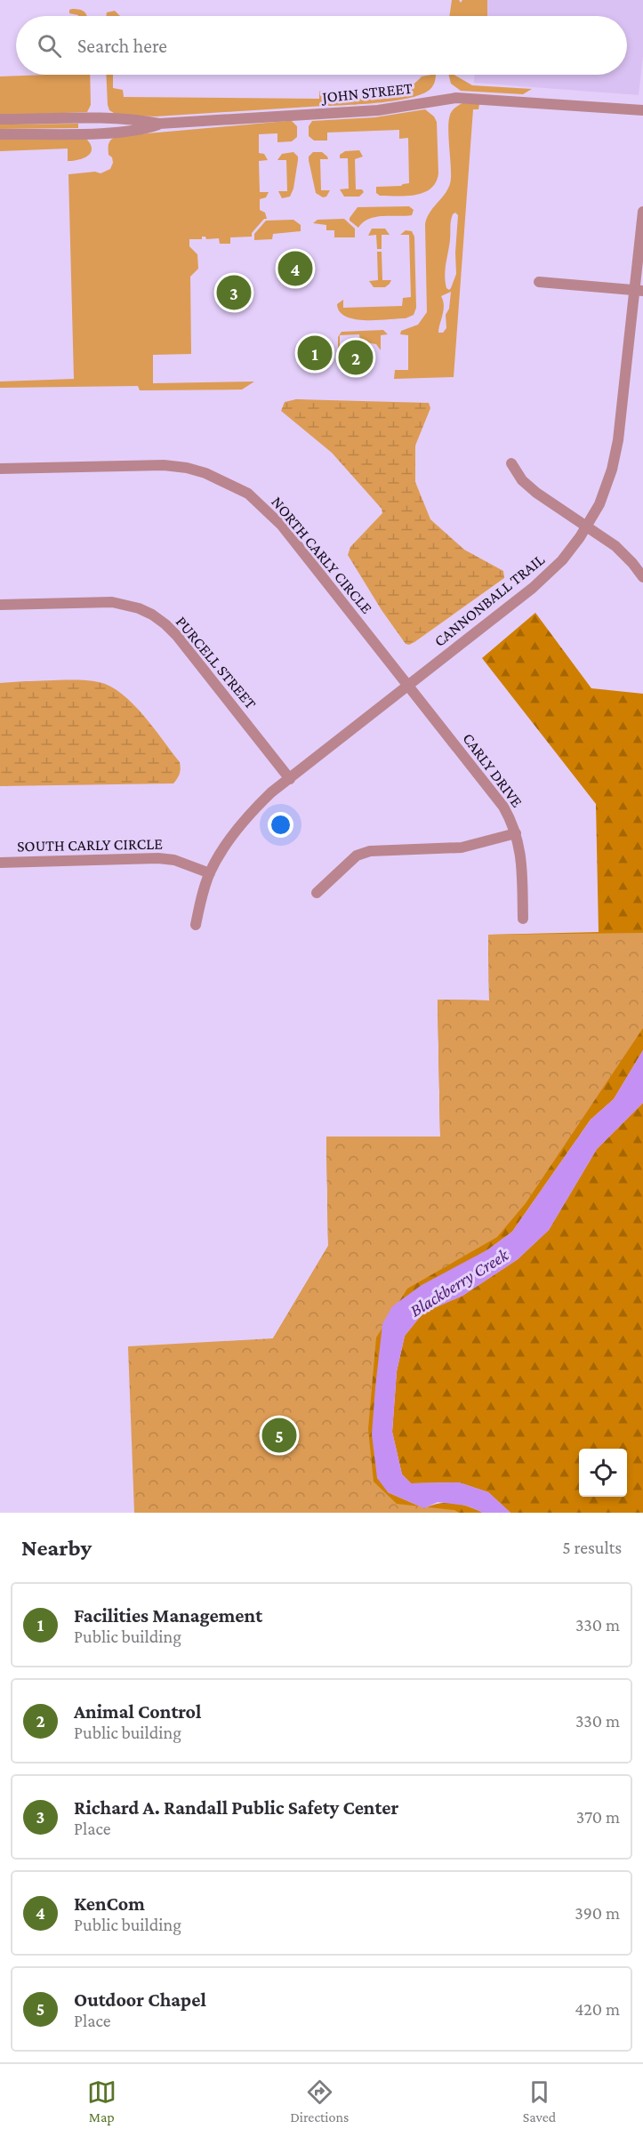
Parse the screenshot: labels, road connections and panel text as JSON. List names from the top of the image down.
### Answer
{
  "streets": {
    "street": [
      "JOHN STREET",
      "NORTH CARLY CIRCLE",
      "CANNONBALL TRAIL",
      "PURCELL STREET",
      "CARLY DRIVE",
      "SOUTH CARLY CIRCLE"
    ]
  },
  "crossings": [
    ["NORTH CARLY CIRCLE", "CANNONBALL TRAIL"],
    ["NORTH CARLY CIRCLE", "CARLY DRIVE"],
    ["CANNONBALL TRAIL", "PURCELL STREET"],
    ["CANNONBALL TRAIL", "CARLY DRIVE"],
    ["CANNONBALL TRAIL", "SOUTH CARLY CIRCLE"]
  ],
  "water": ["Blackberry Creek"],
  "page": {
    "search": "Search here",
    "pins": [
      "4",
      "3",
      "1",
      "2",
      "5"
    ],
    "heading": ["Nearby", "5 results"],
    "list": [
      {
        "mark": "1",
        "name": "Facilities Management",
        "note": "Public building",
        "value": "330 m"
      },
      {
        "mark": "2",
        "name": "Animal Control",
        "note": "Public building",
        "value": "330 m"
      },
      {
        "mark": "3",
        "name": "Richard A. Randall Public Safety Center",
        "note": "Place",
        "value": "370 m"
      },
      {
        "mark": "4",
        "name": "KenCom",
        "note": "Public building",
        "value": "390 m"
      },
      {
        "mark": "5",
        "name": "Outdoor Chapel",
        "note": "Place",
        "value": "420 m"
      }
    ],
    "nav": ["Map", "Directions", "Saved"]
  }
}
